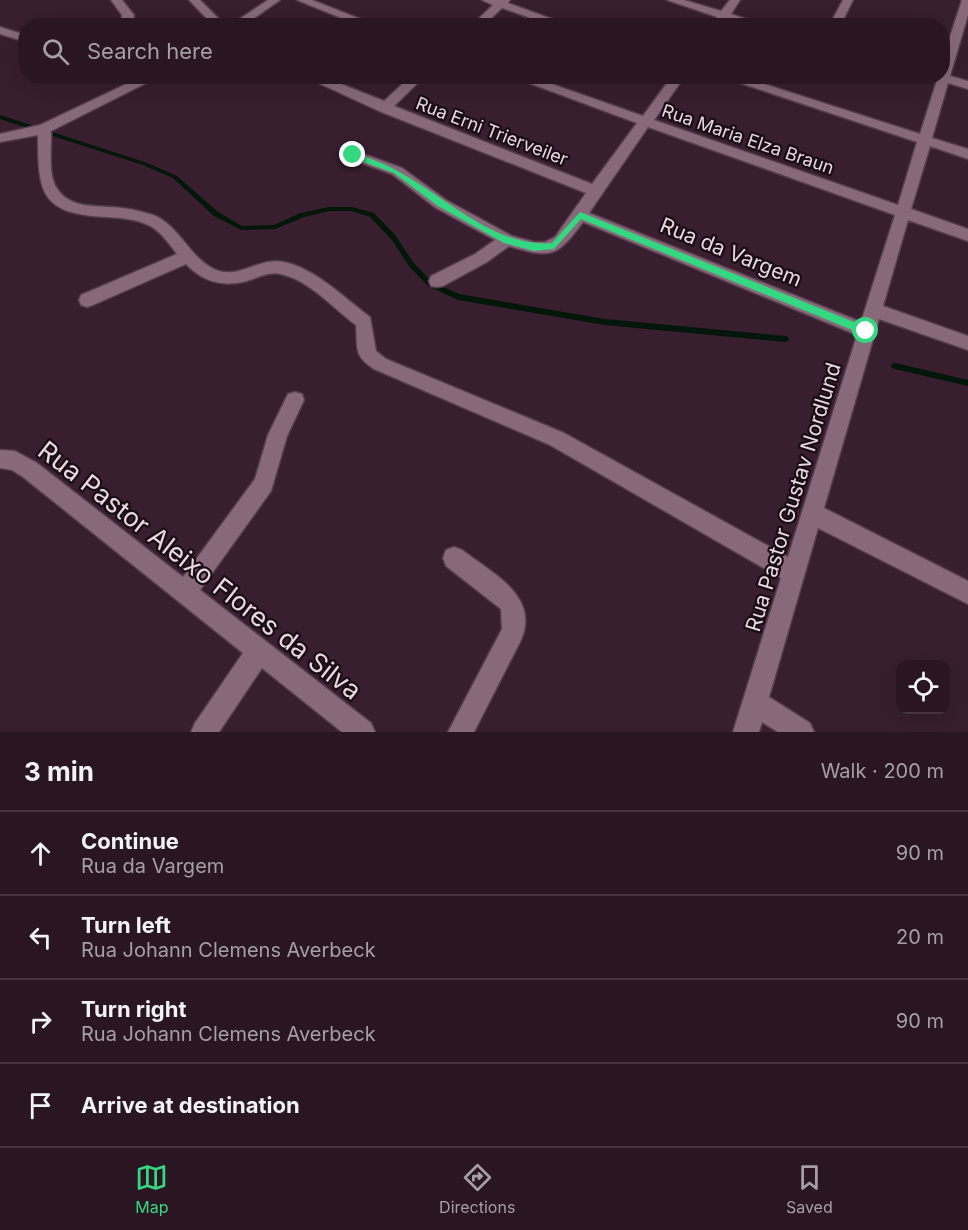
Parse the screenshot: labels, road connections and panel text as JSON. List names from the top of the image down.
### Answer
{
  "streets": {
    "street": [
      "Rua Erni Trierveiler",
      "Rua Maria Elza Braun",
      "Rua da Vargem",
      "Rua Pastor Gustav Nordlund",
      "Rua Pastor Aleixo Flores da Silva"
    ]
  },
  "crossings": [
    ["Rua Maria Elza Braun", "Rua Pastor Gustav Nordlund"],
    ["Rua da Vargem", "Rua Pastor Gustav Nordlund"]
  ],
  "page": {
    "search": "Search here",
    "heading": ["3 min", "Walk · 200 m"],
    "list": [
      ["Continue", "Rua da Vargem", "90 m"],
      ["Turn left", "Rua Johann Clemens Averbeck", "20 m"],
      ["Turn right", "Rua Johann Clemens Averbeck", "90 m"],
      "Arrive at destination"
    ],
    "nav": ["Map", "Directions", "Saved"]
  }
}
